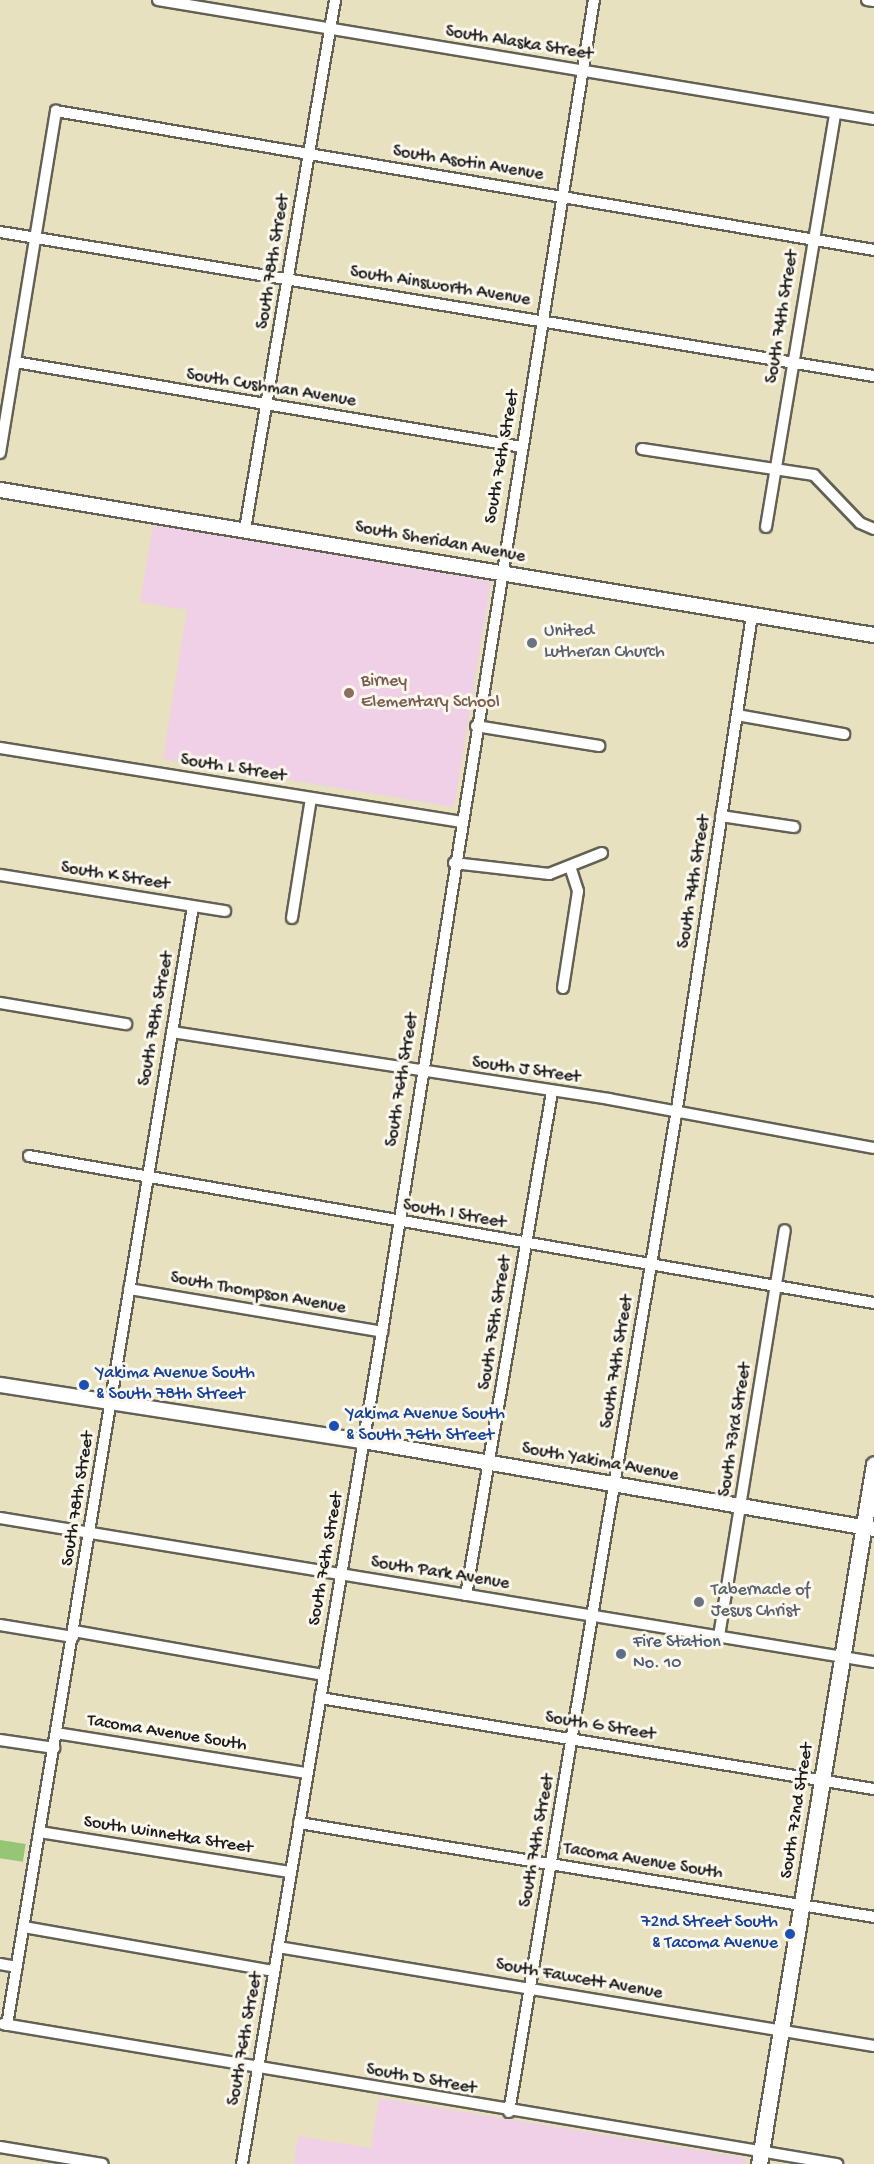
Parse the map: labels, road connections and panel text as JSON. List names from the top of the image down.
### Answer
{
  "streets": {
    "main road": ["South 72nd Street"],
    "street": [
      "South Alaska Street",
      "South Asotin Avenue",
      "South 78th Street",
      "South Ainsworth Avenue",
      "South 74th Street",
      "South Cushman Avenue",
      "South 76th Street",
      "South Sheridan Avenue",
      "South L Street",
      "South K Street",
      "South J Street",
      "South I Street",
      "South Thompson Avenue",
      "South 75th Street",
      "South 73rd Street",
      "South Yakima Avenue",
      "South Park Avenue",
      "South G Street",
      "Tacoma Avenue South",
      "South Winnetka Street",
      "South Fawcett Avenue",
      "South D Street"
    ]
  },
  "crossings": [
    ["South Alaska Street", "South 78th Street"],
    ["South Alaska Street", "South 74th Street"],
    ["South Alaska Street", "South 76th Street"],
    ["South Asotin Avenue", "South 78th Street"],
    ["South Asotin Avenue", "South Ainsworth Avenue"],
    ["South Asotin Avenue", "South 74th Street"],
    ["South Asotin Avenue", "South 76th Street"],
    ["South 78th Street", "South Ainsworth Avenue"],
    ["South 78th Street", "South Cushman Avenue"],
    ["South 78th Street", "South Sheridan Avenue"],
    ["South 78th Street", "South K Street"],
    ["South 78th Street", "South J Street"],
    ["South 78th Street", "South I Street"],
    ["South 78th Street", "South Thompson Avenue"],
    ["South 78th Street", "South Yakima Avenue"],
    ["South 78th Street", "South Park Avenue"],
    ["South 78th Street", "Tacoma Avenue South"],
    ["South 78th Street", "South Winnetka Street"],
    ["South 78th Street", "South D Street"],
    ["South Ainsworth Avenue", "South 74th Street"],
    ["South Ainsworth Avenue", "South 76th Street"],
    ["South 74th Street", "South Sheridan Avenue"],
    ["South 74th Street", "South J Street"],
    ["South 74th Street", "South I Street"],
    ["South 74th Street", "South Yakima Avenue"],
    ["South 74th Street", "South Park Avenue"],
    ["South 74th Street", "South G Street"],
    ["South 74th Street", "Tacoma Avenue South"],
    ["South 74th Street", "South Fawcett Avenue"],
    ["South 74th Street", "South D Street"],
    ["South Cushman Avenue", "South 76th Street"],
    ["South 76th Street", "South Sheridan Avenue"],
    ["South 76th Street", "South L Street"],
    ["South 76th Street", "South J Street"],
    ["South 76th Street", "South I Street"],
    ["South 76th Street", "South Thompson Avenue"],
    ["South 76th Street", "South Yakima Avenue"],
    ["South 76th Street", "South Park Avenue"],
    ["South 76th Street", "South G Street"],
    ["South 76th Street", "Tacoma Avenue South"],
    ["South 76th Street", "South Winnetka Street"],
    ["South 76th Street", "South Fawcett Avenue"],
    ["South 76th Street", "South D Street"],
    ["South J Street", "South 75th Street"],
    ["South I Street", "South 75th Street"],
    ["South I Street", "South 73rd Street"],
    ["South 75th Street", "South Yakima Avenue"],
    ["South 75th Street", "South Park Avenue"],
    ["South 73rd Street", "South Yakima Avenue"],
    ["South 73rd Street", "South Park Avenue"],
    ["South Yakima Avenue", "South 72nd Street"],
    ["South Park Avenue", "South 72nd Street"],
    ["South G Street", "South 72nd Street"],
    ["Tacoma Avenue South", "South 72nd Street"],
    ["South 72nd Street", "South Fawcett Avenue"],
    ["South 72nd Street", "South D Street"]
  ],
  "places": [
    "United Lutheran Church",
    "Birney Elementary School",
    "Yakima Avenue South & South 78th Street",
    "Yakima Avenue South & South 76th Street",
    "Tabernacle of Jesus Christ",
    "Fire Station No. 10",
    "72nd Street South & Tacoma Avenue"
  ]
}
